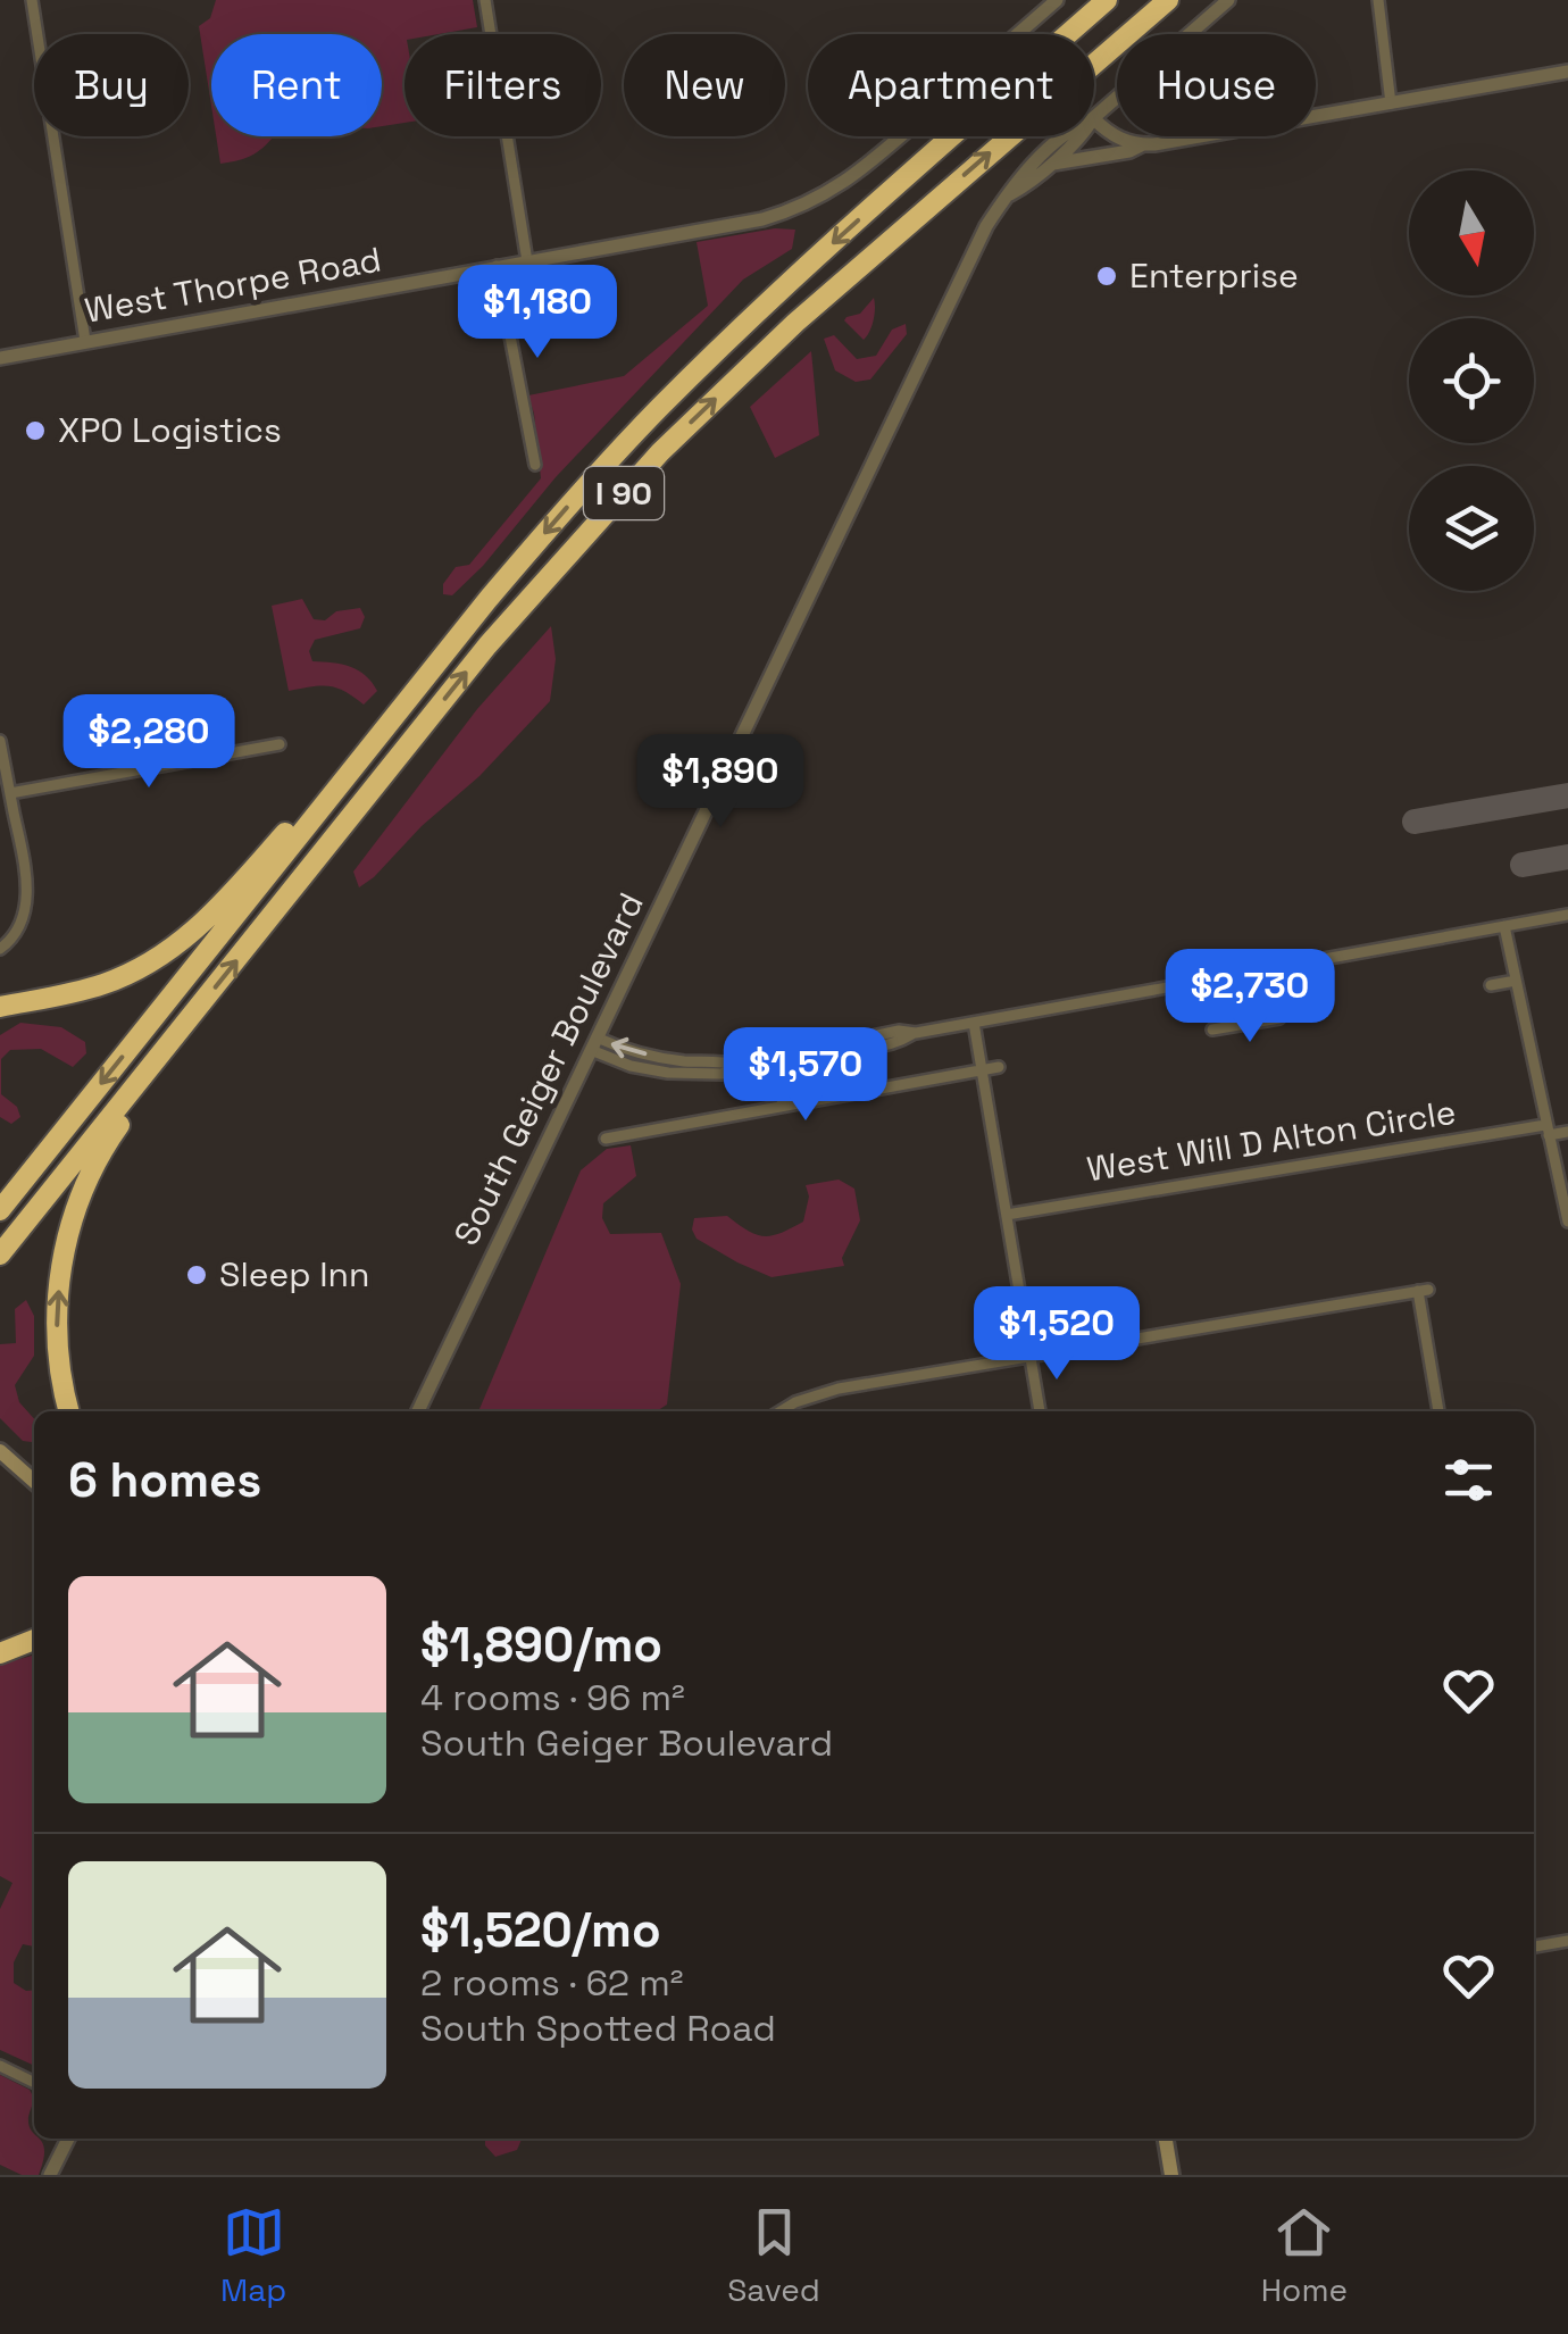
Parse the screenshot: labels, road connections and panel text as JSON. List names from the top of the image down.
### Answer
{
  "streets": {
    "highway": ["I 90"],
    "street": ["West Thorpe Road", "South Geiger Boulevard", "West Will D Alton Circle"]
  },
  "places": ["Enterprise", "XPO Logistics", "Sleep Inn"],
  "north": "bottom",
  "page": {
    "chip": [
      "Buy",
      "Rent",
      "Filters",
      "New",
      "Apartment",
      "House"
    ],
    "price": [
      "$1,180",
      "$2,280",
      "$1,890",
      "$2,730",
      "$1,570",
      "$1,520"
    ],
    "heading": "6 homes",
    "list": [
      {
        "name": "$1,890/mo",
        "note": "4 rooms · 96 m² · South Geiger Boulevard"
      },
      {
        "name": "$1,520/mo",
        "note": "2 rooms · 62 m² · South Spotted Road"
      }
    ],
    "tabs": ["Map", "Saved", "Home"]
  }
}
